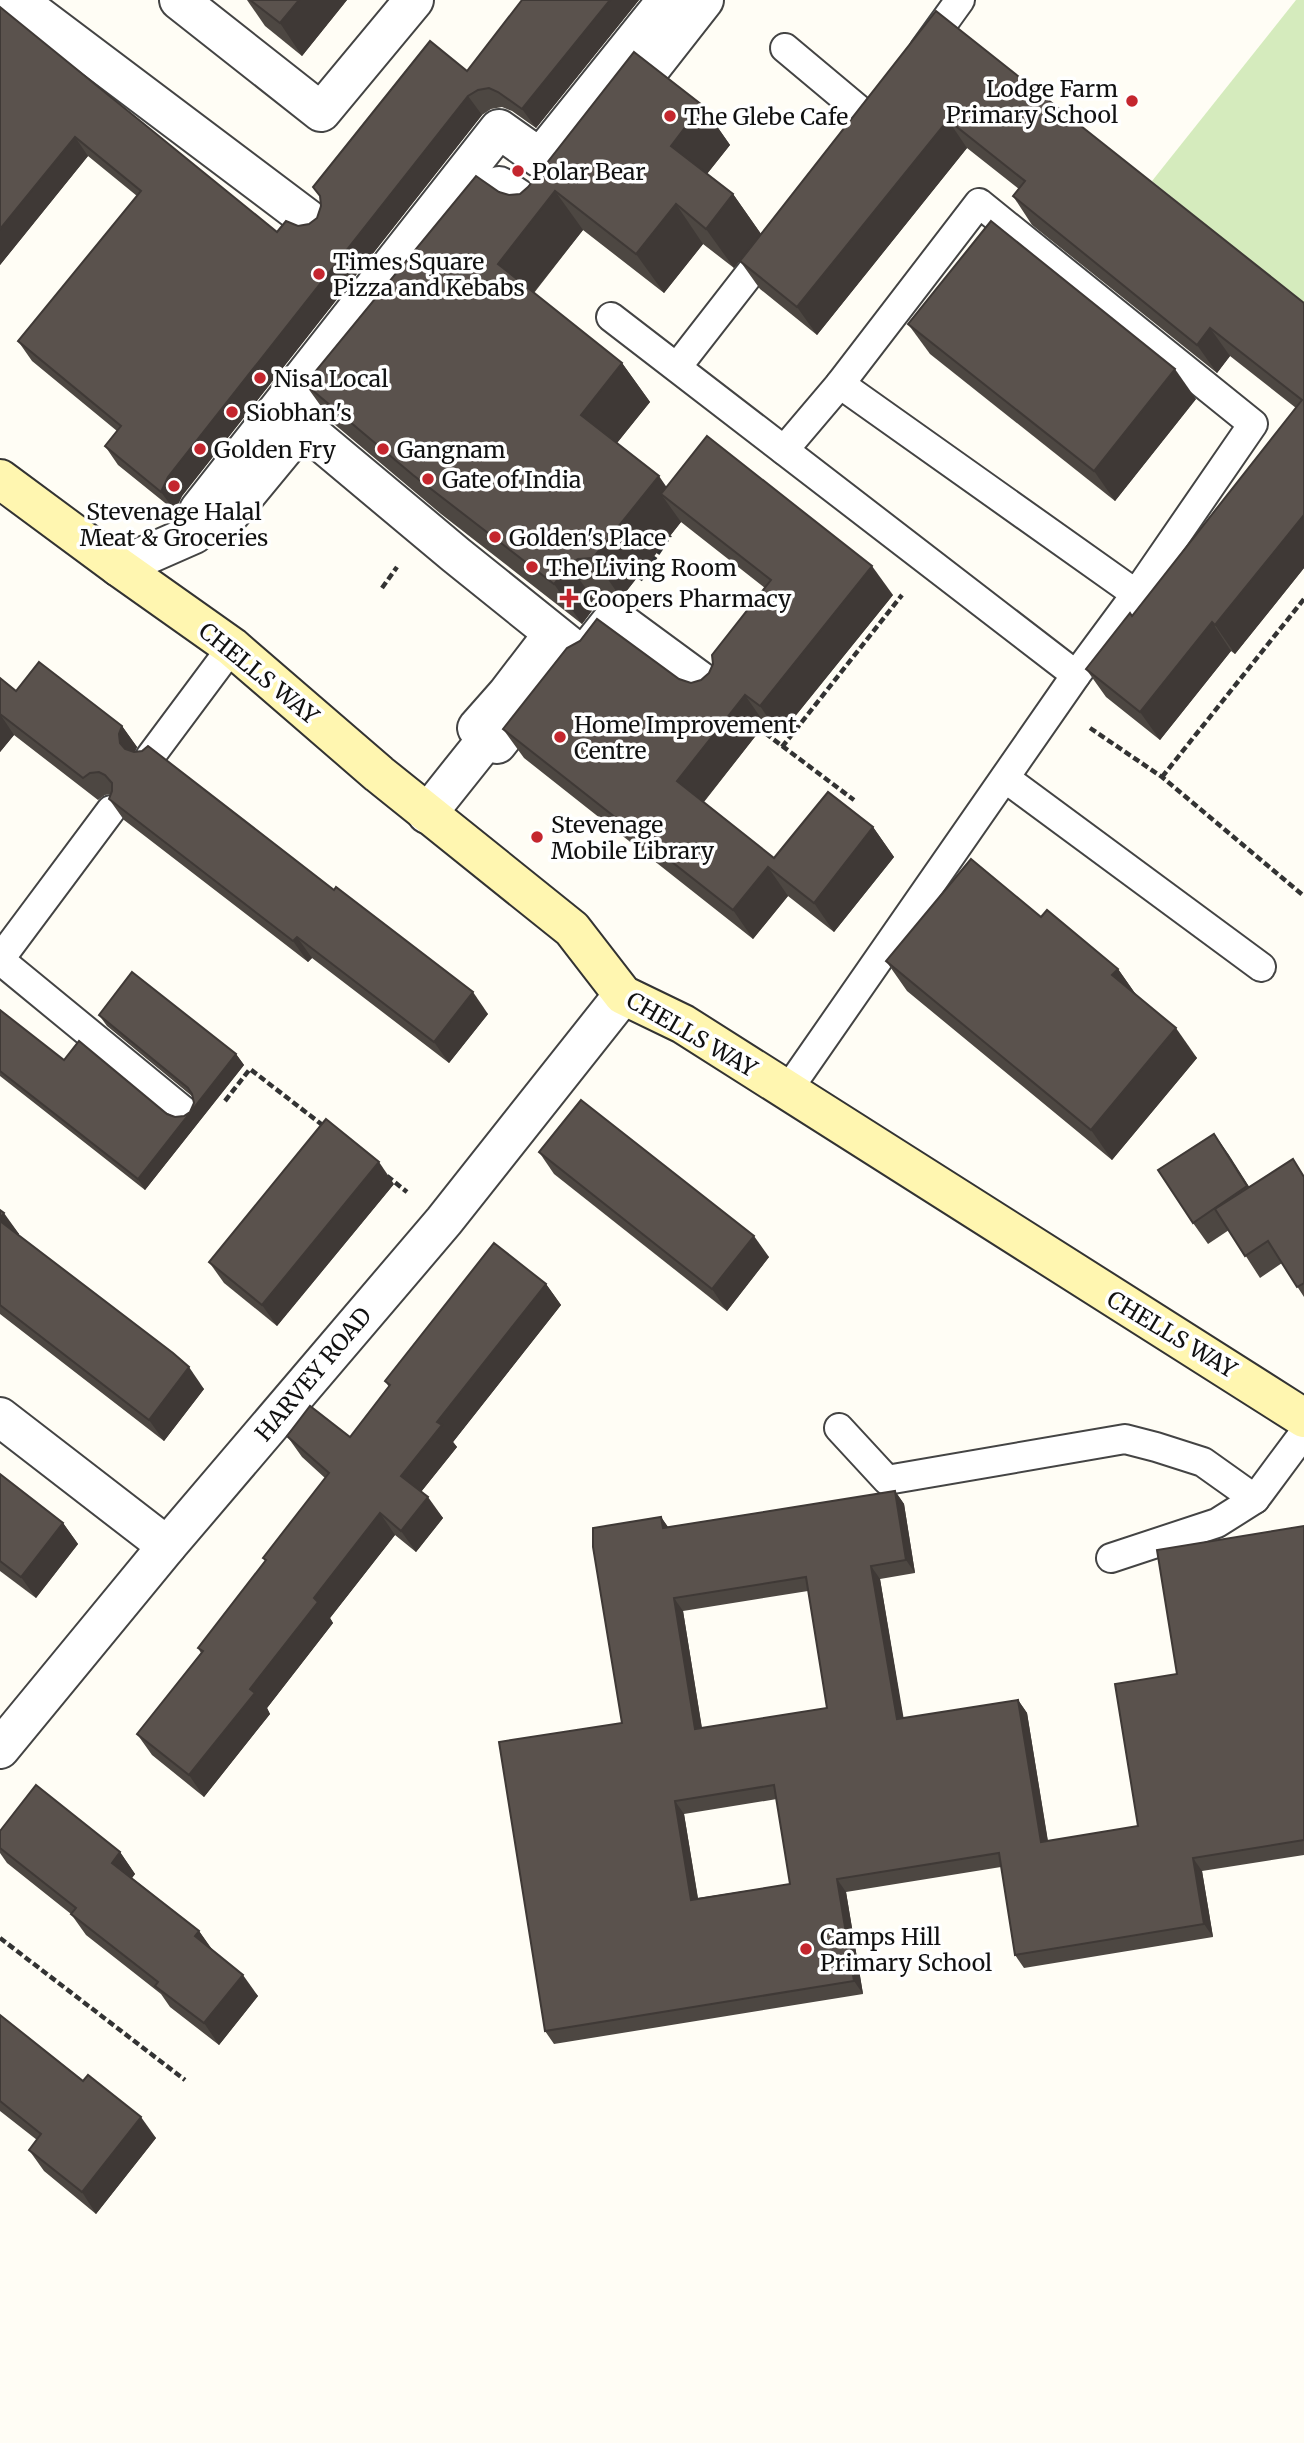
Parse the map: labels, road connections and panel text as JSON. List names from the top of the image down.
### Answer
{
  "streets": {
    "street": ["CHELLS WAY", "HARVEY ROAD"]
  },
  "crossings": [
    ["CHELLS WAY", "HARVEY ROAD"]
  ],
  "places": {
    "other": [
      "Lodge Farm Primary School",
      "The Glebe Cafe",
      "Polar Bear",
      "Times Square Pizza and Kebabs",
      "Nisa Local",
      "Siobhan's",
      "Golden Fry",
      "Gangnam",
      "Gate of India",
      "Stevenage Halal Meat & Groceries",
      "Golden's Place",
      "The Living Room",
      "Home Improvement Centre",
      "Stevenage Mobile Library",
      "Camps Hill Primary School"
    ],
    "health": ["Coopers Pharmacy"]
  }
}
